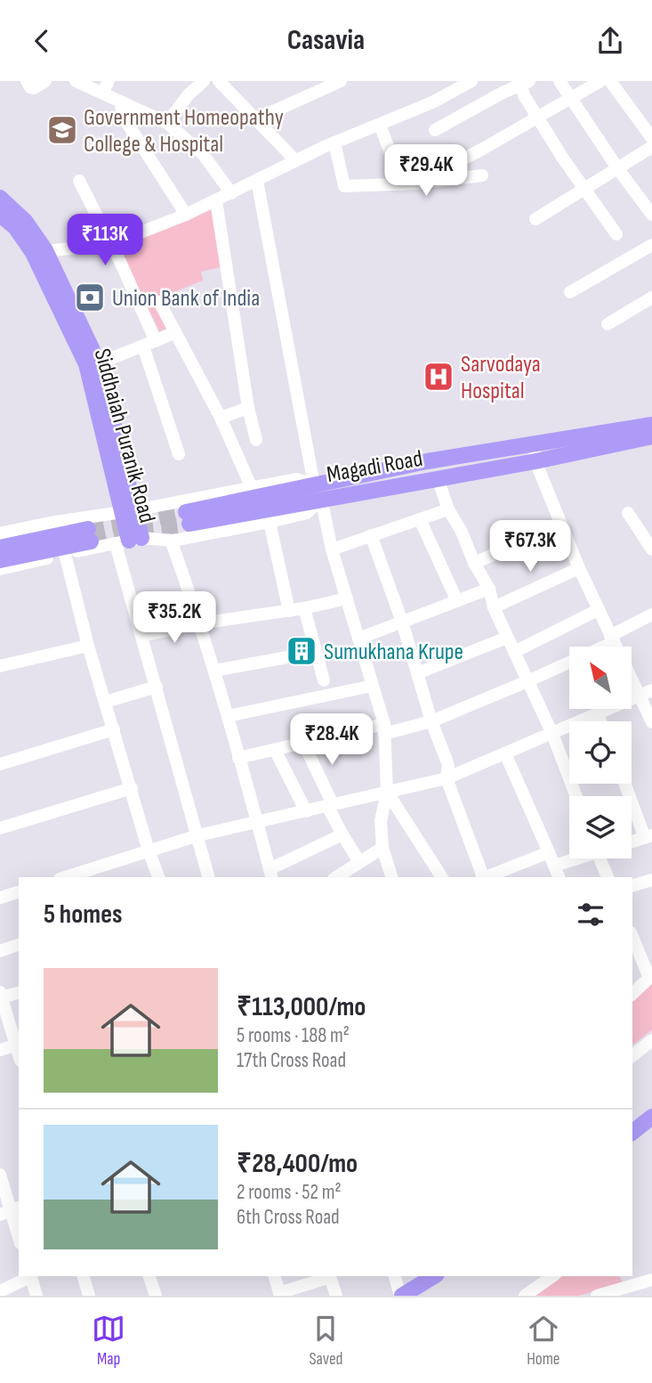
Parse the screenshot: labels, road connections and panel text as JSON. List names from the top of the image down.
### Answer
{
  "streets": {
    "main road": ["Siddhaiah Puranik Road", "Magadi Road"]
  },
  "crossings": [
    ["Siddhaiah Puranik Road", "Magadi Road"]
  ],
  "places": {
    "school or university": ["Government Homeopathy College & Hospital"],
    "bank": ["Union Bank of India"],
    "hospital": ["Sarvodaya Hospital"],
    "building": ["Sumukhana Krupe"]
  },
  "north": "top left",
  "page": {
    "header": "Casavia",
    "price": [
      "₹29.4K",
      "₹113K",
      "₹67.3K",
      "₹35.2K",
      "₹28.4K"
    ],
    "heading": "5 homes",
    "list": [
      {
        "name": "₹113,000/mo",
        "note": "5 rooms · 188 m² · 17th Cross Road"
      },
      {
        "name": "₹28,400/mo",
        "note": "2 rooms · 52 m² · 6th Cross Road"
      }
    ],
    "tabs": ["Map", "Saved", "Home"]
  }
}
